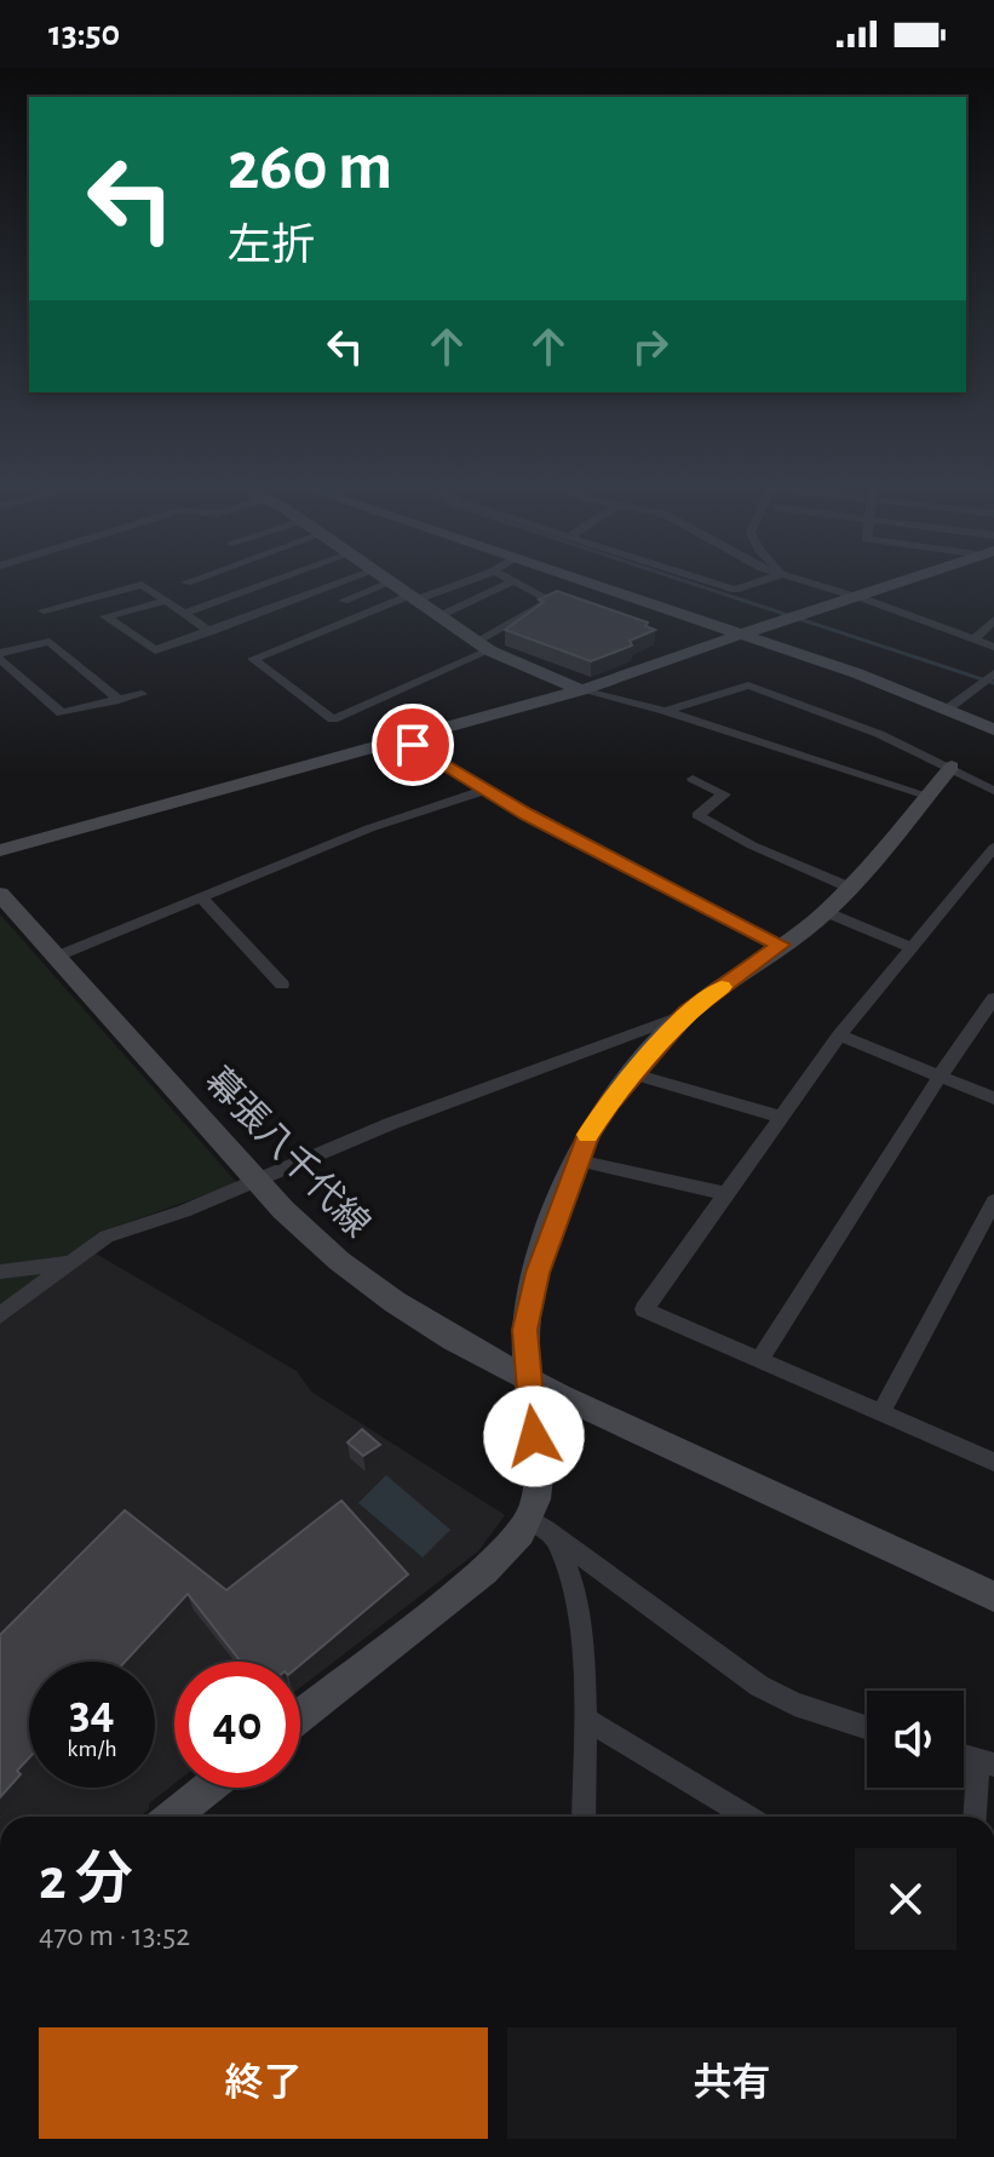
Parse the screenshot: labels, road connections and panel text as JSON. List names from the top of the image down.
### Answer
{
  "streets": {
    "street": ["幕張八千代線"]
  },
  "page": {
    "status": "13:50",
    "turn": ["260 m", "左折"],
    "speed": "34 km/h",
    "limit": "40",
    "heading": ["2 分", "470 m · 13:52"],
    "buttons": ["終了", "共有"]
  }
}
